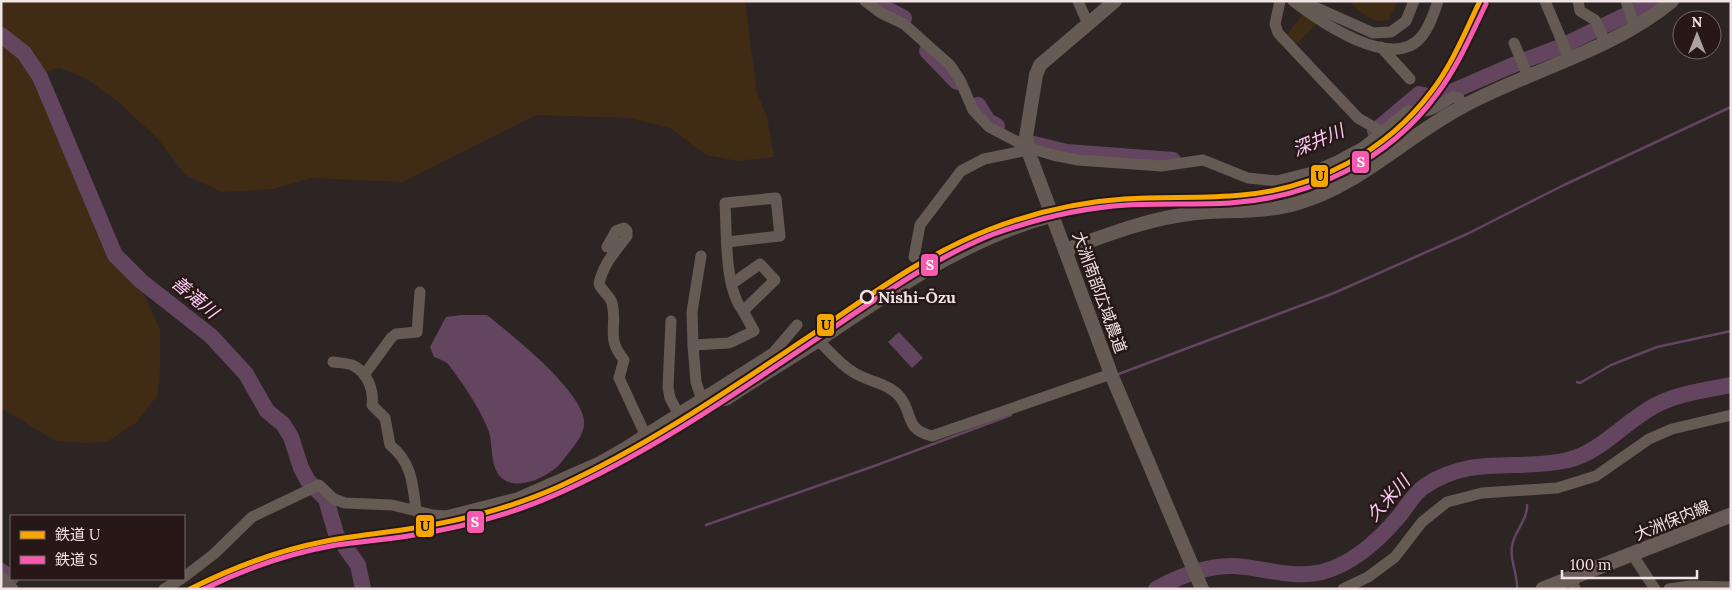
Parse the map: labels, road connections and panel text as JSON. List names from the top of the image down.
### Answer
{
  "streets": {
    "main road": ["大洲保内線"],
    "street": ["大洲南部広域農道"]
  },
  "water": ["深井川", "善滝川", "久米川"],
  "places": ["Nishi-Ōzu"],
  "lines": ["rail line U", "rail line S"],
  "legend": ["鉄道 U", "鉄道 S"],
  "scale_bar": "100 m",
  "north": "top"
}
